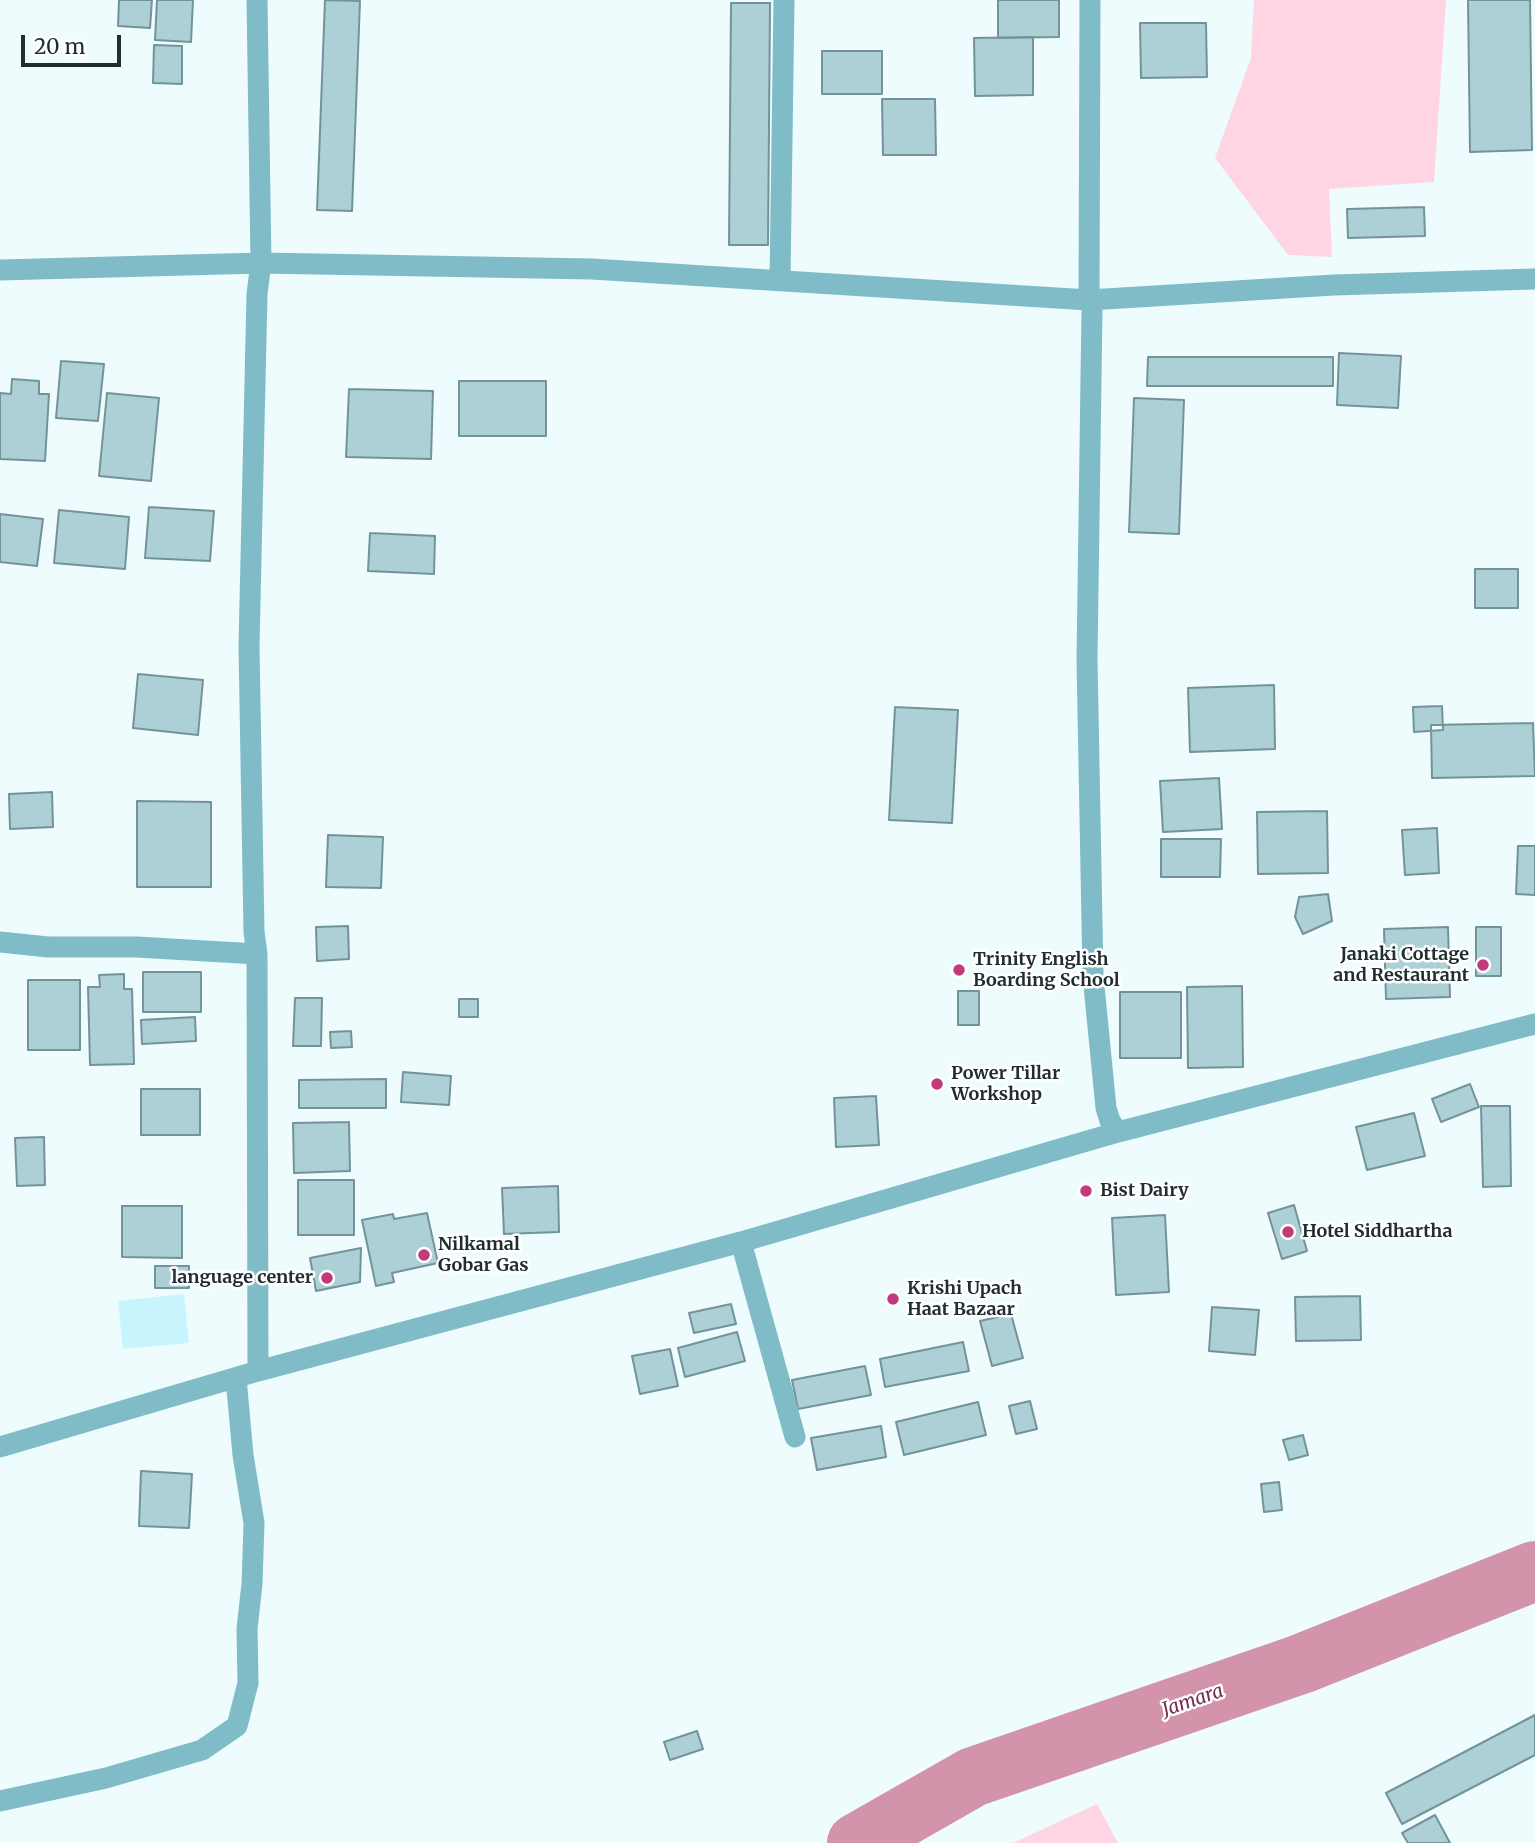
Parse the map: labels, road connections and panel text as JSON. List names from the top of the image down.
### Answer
{
  "water": ["Jamara"],
  "places": [
    "Janaki Cottage and Restaurant",
    "Trinity English Boarding School",
    "Power Tillar Workshop",
    "Bist Dairy",
    "Hotel Siddhartha",
    "Nilkamal Gobar Gas",
    "language center",
    "Krishi Upach Haat Bazaar"
  ],
  "scale_bar": "20 m"
}
